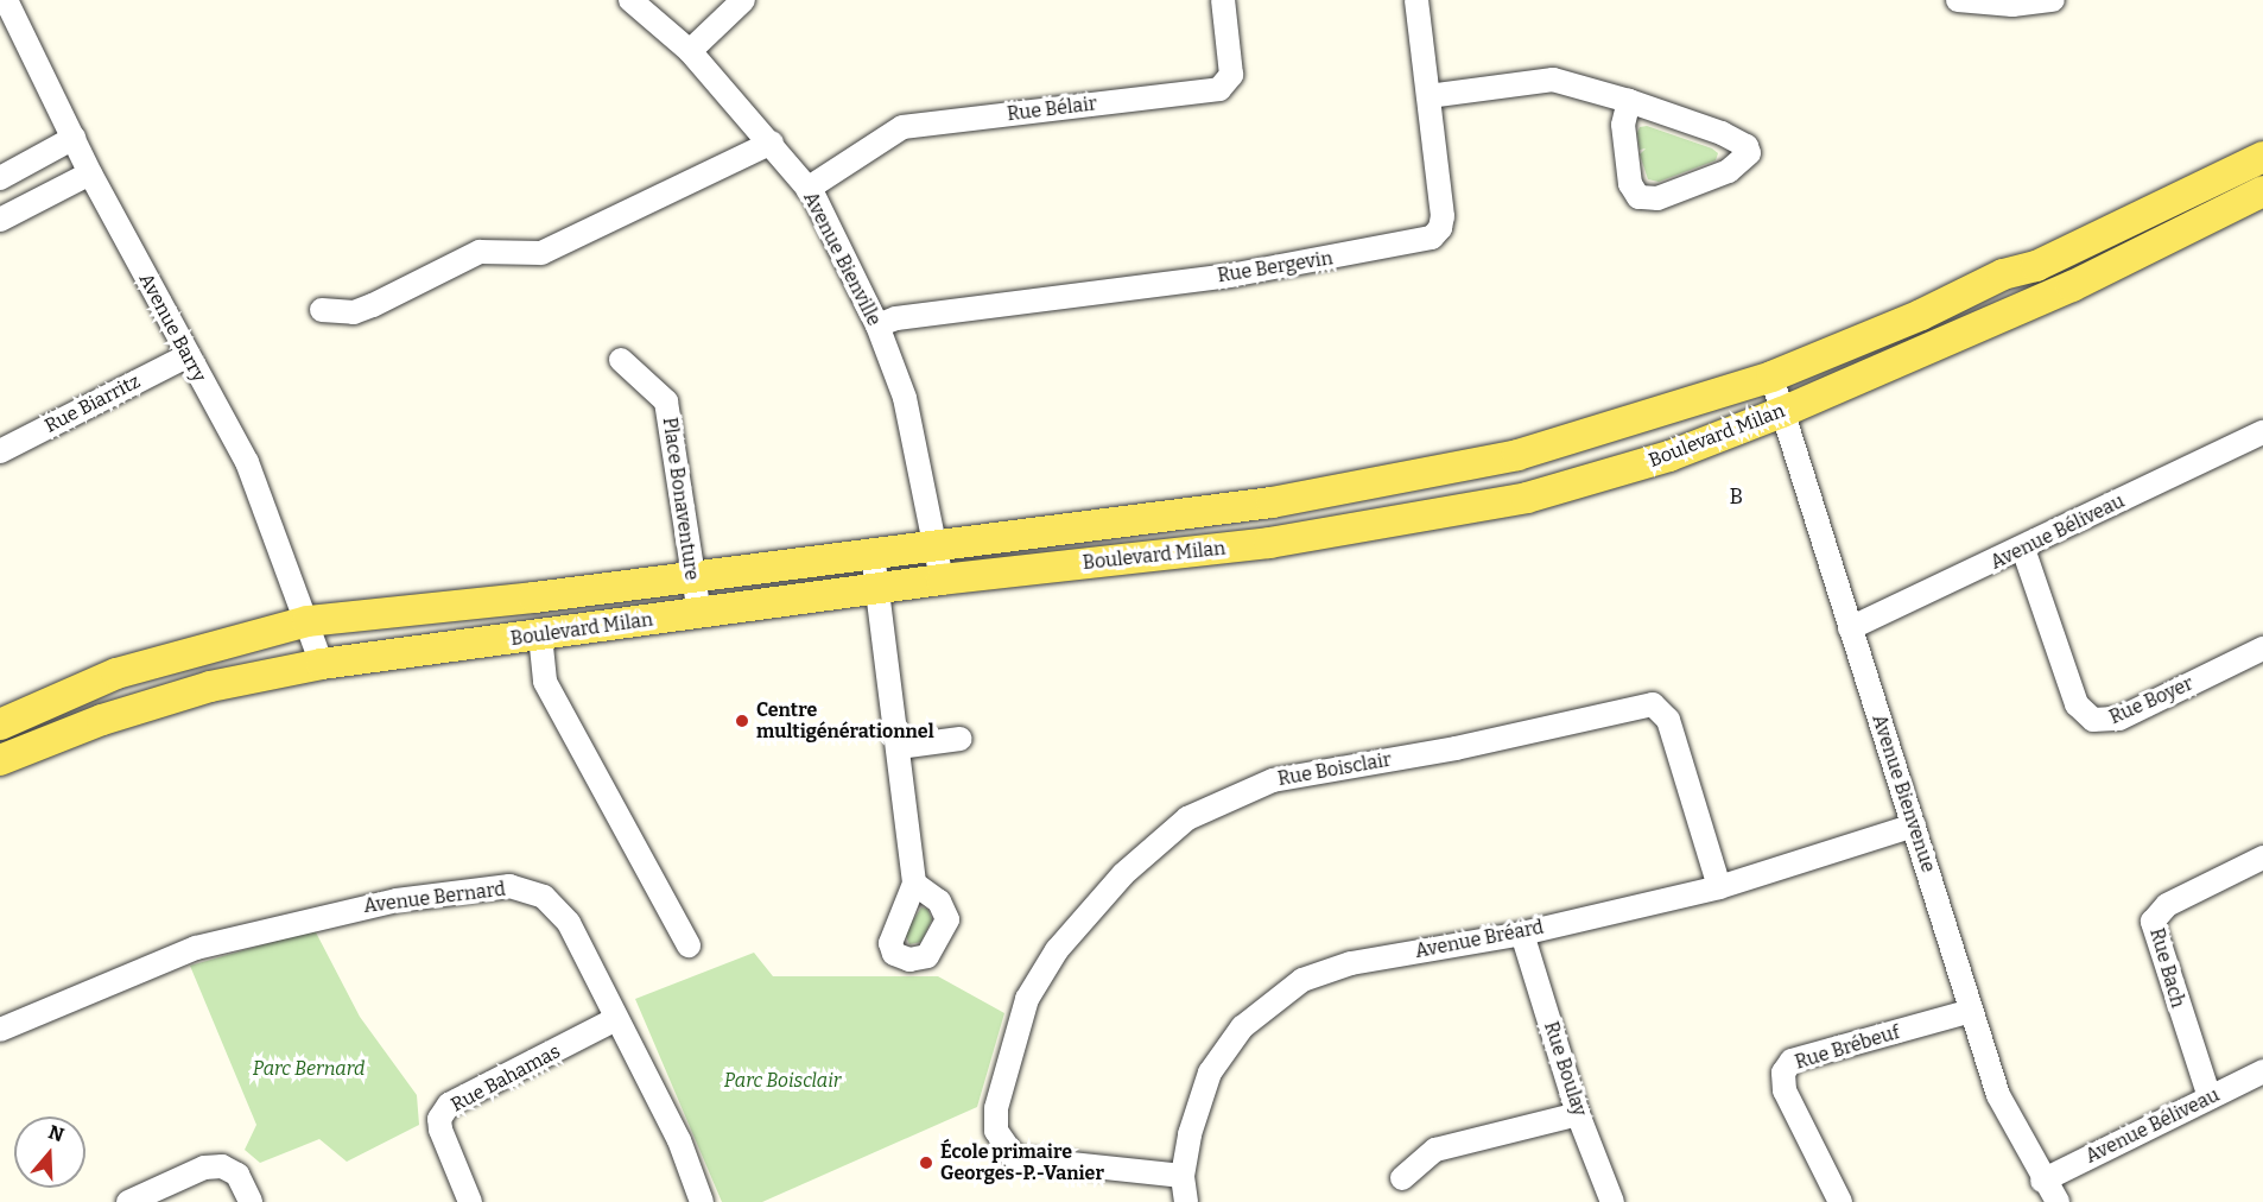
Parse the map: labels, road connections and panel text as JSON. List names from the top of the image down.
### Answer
{
  "streets": {
    "main road": ["Boulevard Milan"],
    "street": [
      "Rue Bélair",
      "Avenue Bienville",
      "Rue Bergevin",
      "Avenue Barry",
      "Rue Biarritz",
      "Place Bonaventure",
      "Avenue Béliveau",
      "Rue Boyer",
      "Rue Boisclair",
      "Avenue Bienvenue",
      "Avenue Bernard",
      "Avenue Bréard",
      "Rue Bach",
      "Rue Brébeuf",
      "Rue Boulay",
      "Rue Bahamas"
    ]
  },
  "crossings": [
    ["Rue Bélair", "Avenue Bienville"],
    ["Avenue Bienville", "Rue Bergevin"],
    ["Avenue Bienville", "Boulevard Milan"],
    ["Avenue Barry", "Rue Biarritz"],
    ["Avenue Barry", "Boulevard Milan"],
    ["Boulevard Milan", "Place Bonaventure"],
    ["Boulevard Milan", "Avenue Bienvenue"],
    ["Avenue Béliveau", "Rue Boyer"],
    ["Avenue Béliveau", "Avenue Bienvenue"],
    ["Avenue Béliveau", "Rue Bach"],
    ["Rue Boisclair", "Avenue Bréard"],
    ["Avenue Bienvenue", "Avenue Bréard"],
    ["Avenue Bienvenue", "Rue Brébeuf"],
    ["Avenue Bernard", "Rue Bahamas"],
    ["Avenue Bréard", "Rue Boulay"]
  ],
  "districts": ["B"],
  "parks": ["Parc Bernard", "Parc Boisclair"],
  "places": ["Centre multigénérationnel", "École primaire Georges-P.-Vanier"],
  "north": "top"
}
